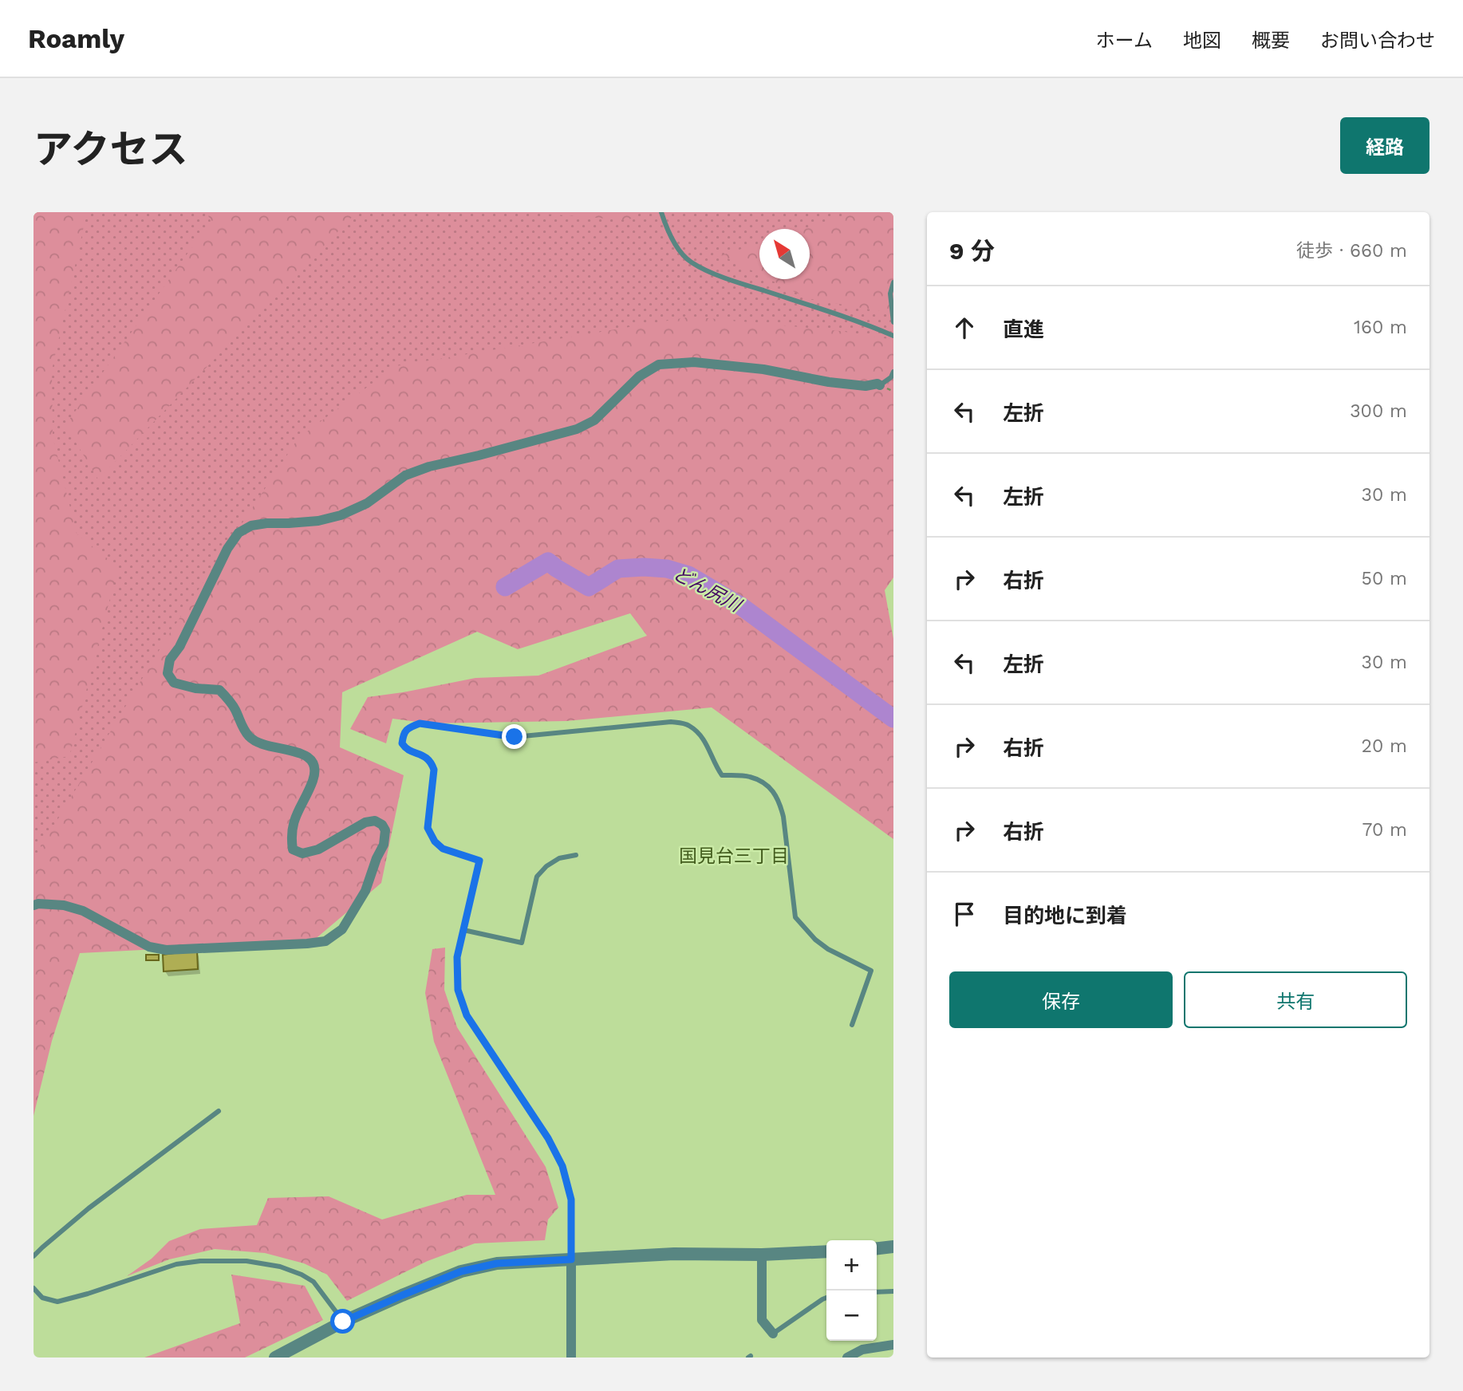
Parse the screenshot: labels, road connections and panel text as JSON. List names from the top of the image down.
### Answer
{
  "districts": ["国見台三丁目"],
  "water": ["どん尻川"],
  "north": "top left",
  "page": {
    "header": "Roamly",
    "nav": [
      "ホーム",
      "地図",
      "概要",
      "お問い合わせ"
    ],
    "title": "アクセス",
    "buttons": [
      "経路",
      ["保存", "共有"]
    ],
    "heading": ["9 分", "徒歩 · 660 m"],
    "list": [
      ["直進", "160 m"],
      ["左折", "300 m"],
      ["左折", "30 m"],
      ["右折", "50 m"],
      ["左折", "30 m"],
      ["右折", "20 m"],
      ["右折", "70 m"],
      "目的地に到着"
    ],
    "map_buttons": ["+", "−"]
  }
}
